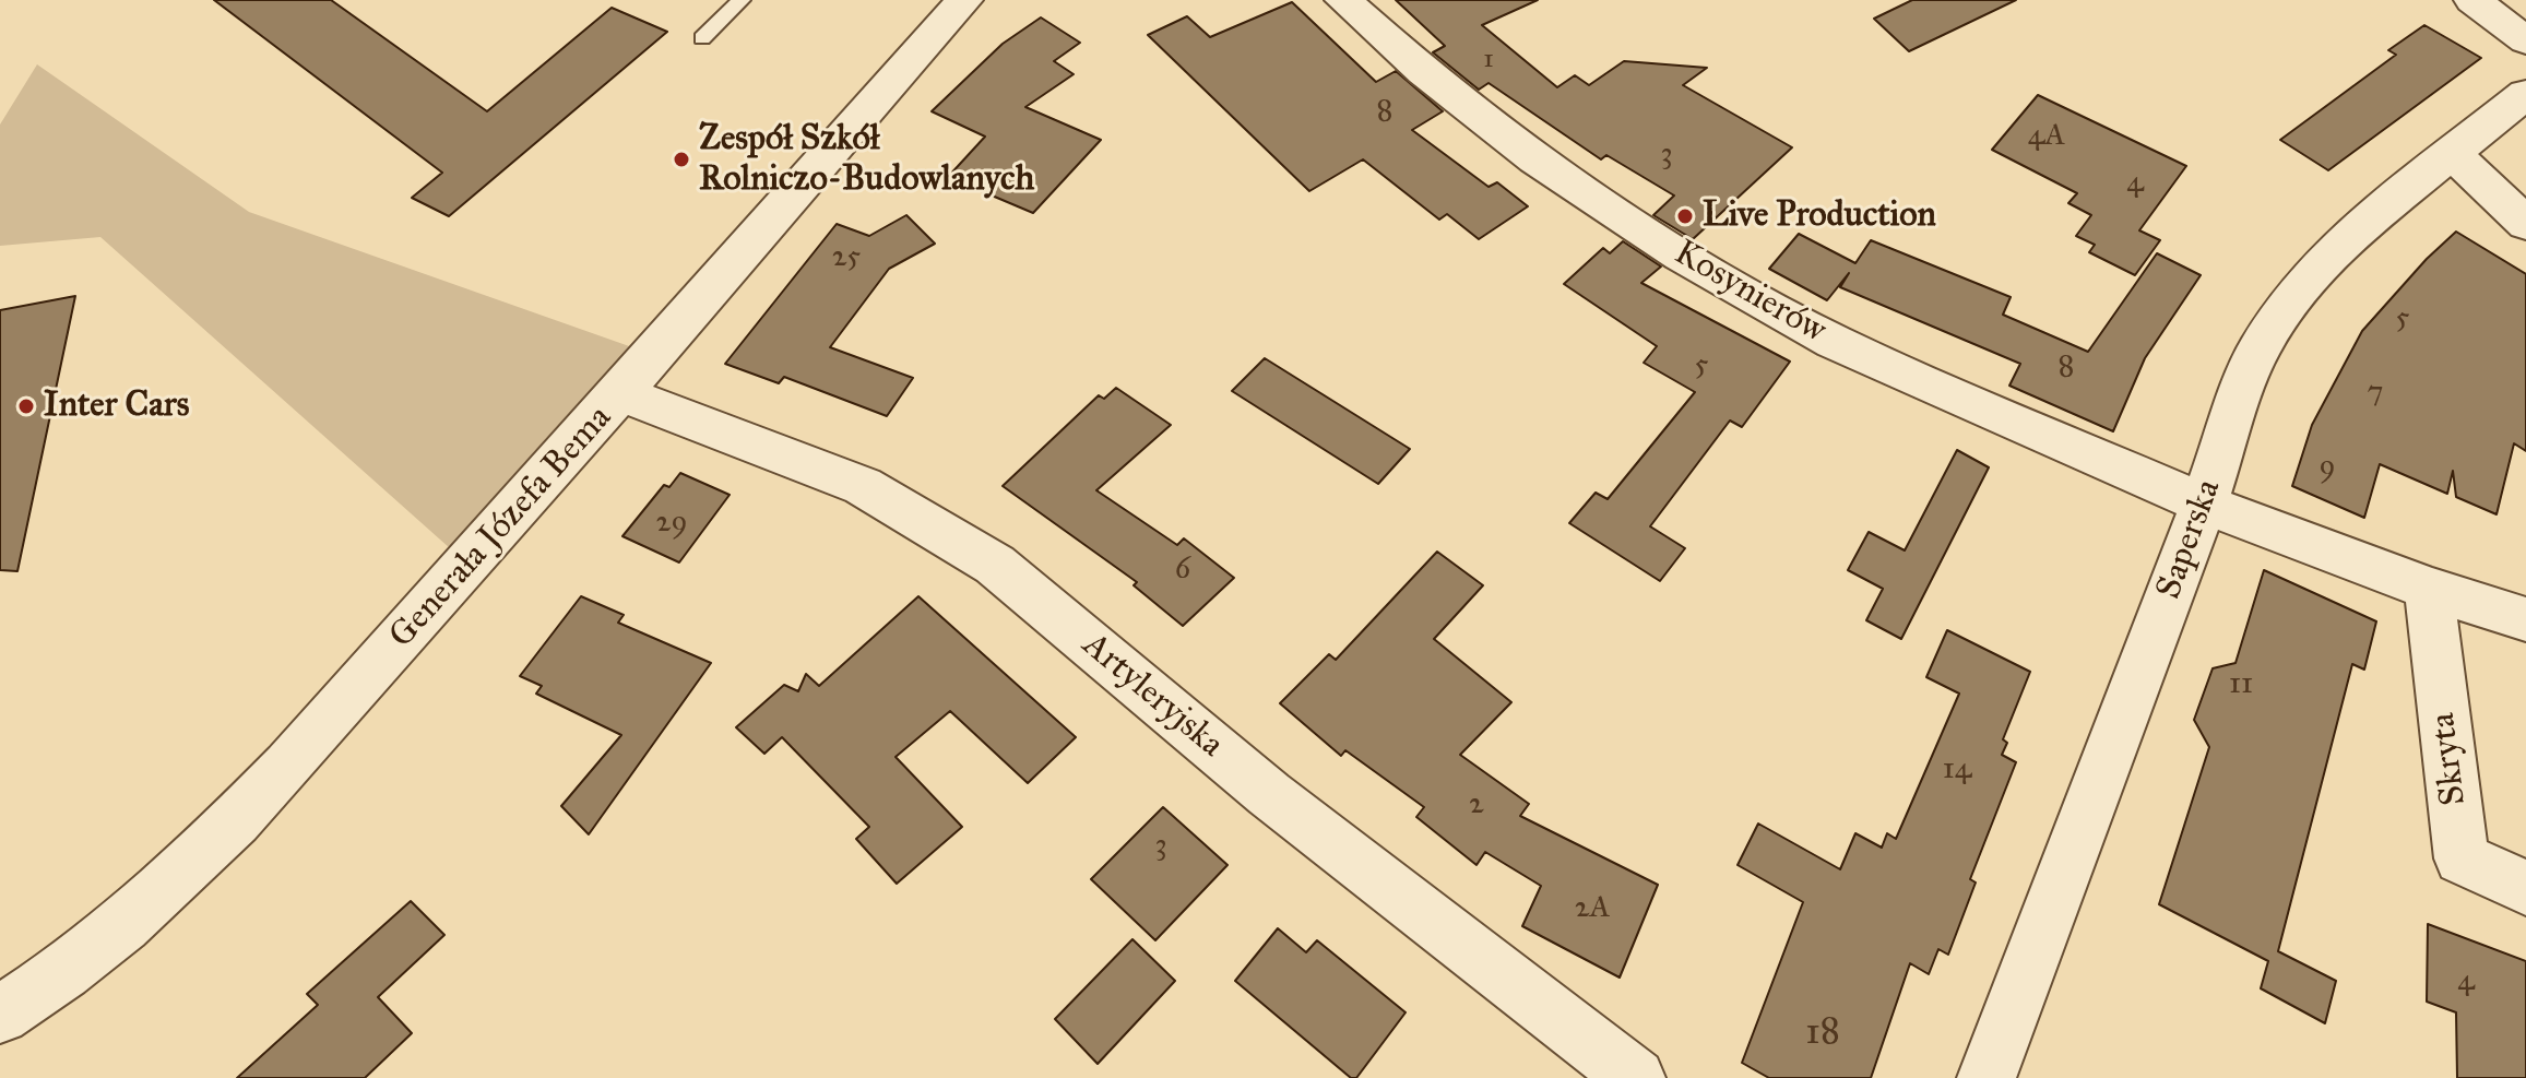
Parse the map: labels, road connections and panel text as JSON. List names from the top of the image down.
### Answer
{
  "streets": {
    "street": [
      "Kosynierów",
      "Generała Józefa Bema",
      "Saperska",
      "Artyleryjska",
      "Skryta"
    ]
  },
  "crossings": [
    ["Kosynierów", "Saperska"],
    ["Generała Józefa Bema", "Artyleryjska"]
  ],
  "places": ["Zespół Szkół Rolniczo-Budowlanych", "Live Production", "Inter Cars"],
  "house_numbers": [
    "1",
    "8",
    "4A",
    "3",
    "4",
    "25",
    "5",
    "5",
    "8",
    "7",
    "9",
    "29",
    "6",
    "11",
    "14",
    "2",
    "3",
    "2A",
    "4",
    "18"
  ]
}
